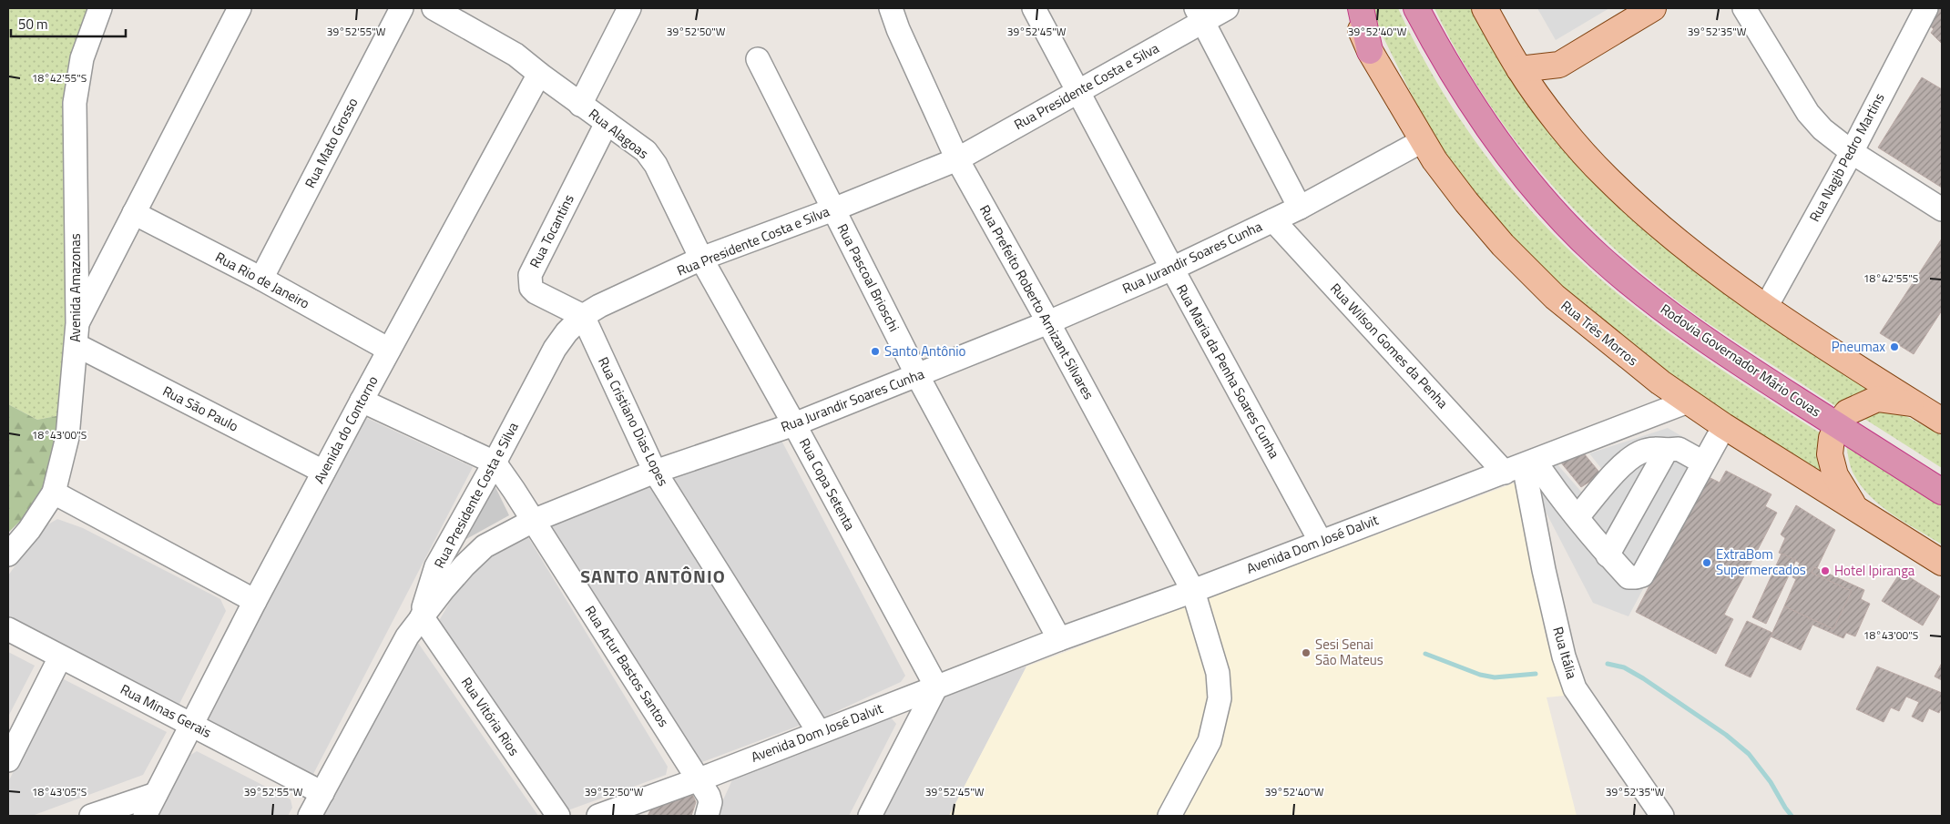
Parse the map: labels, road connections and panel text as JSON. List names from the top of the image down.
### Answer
{
  "streets": {
    "highway": ["Rodovia Governador Mário Covas"],
    "main road": ["Rua Três Morros"],
    "street": [
      "Rua Presidente Costa e Silva",
      "Rua Alagoas",
      "Rua Mato Grosso",
      "Rua Nagib Pedro Martins",
      "Rua Tocantins",
      "Rua Jurandir Soares Cunha",
      "Rua Pascoal Brioschi",
      "Rua Rio de Janeiro",
      "Avenida Amazonas",
      "Rua Prefeito Roberto Arnizant Silvares",
      "Rua Wilson Gomes da Penha",
      "Rua Maria da Penha Soares Cunha",
      "Rua São Paulo",
      "Rua Cristiano Dias Lopes",
      "Avenida do Contorno",
      "Rua Copa Setenta",
      "Avenida Dom José Dalvit",
      "Rua Itália",
      "Rua Artur Bastos Santos",
      "Rua Minas Gerais",
      "Rua Vitória Rios"
    ]
  },
  "crossings": [
    ["Rua Presidente Costa e Silva", "Rua Alagoas"],
    ["Rua Presidente Costa e Silva", "Rua Tocantins"],
    ["Rua Presidente Costa e Silva", "Rua Jurandir Soares Cunha"],
    ["Rua Presidente Costa e Silva", "Rua Pascoal Brioschi"],
    ["Rua Presidente Costa e Silva", "Rua Prefeito Roberto Arnizant Silvares"],
    ["Rua Presidente Costa e Silva", "Rua Maria da Penha Soares Cunha"],
    ["Rua Presidente Costa e Silva", "Rua Cristiano Dias Lopes"],
    ["Rua Presidente Costa e Silva", "Rua Copa Setenta"],
    ["Rua Presidente Costa e Silva", "Rua Artur Bastos Santos"],
    ["Rua Presidente Costa e Silva", "Rua Vitória Rios"],
    ["Rua Alagoas", "Rua Tocantins"],
    ["Rua Alagoas", "Avenida do Contorno"],
    ["Rua Alagoas", "Rua Copa Setenta"],
    ["Rua Mato Grosso", "Rua Rio de Janeiro"],
    ["Rua Tocantins", "Rua Cristiano Dias Lopes"],
    ["Rua Jurandir Soares Cunha", "Rua Pascoal Brioschi"],
    ["Rua Jurandir Soares Cunha", "Rua Prefeito Roberto Arnizant Silvares"],
    ["Rua Jurandir Soares Cunha", "Rua Três Morros"],
    ["Rua Jurandir Soares Cunha", "Rua Wilson Gomes da Penha"],
    ["Rua Jurandir Soares Cunha", "Rua Maria da Penha Soares Cunha"],
    ["Rua Jurandir Soares Cunha", "Rua Cristiano Dias Lopes"],
    ["Rua Jurandir Soares Cunha", "Rua Copa Setenta"],
    ["Rua Jurandir Soares Cunha", "Rua Artur Bastos Santos"],
    ["Rua Jurandir Soares Cunha", "Rua Vitória Rios"],
    ["Rua Pascoal Brioschi", "Avenida Dom José Dalvit"],
    ["Rua Rio de Janeiro", "Avenida do Contorno"],
    ["Avenida Amazonas", "Rua São Paulo"],
    ["Rua Prefeito Roberto Arnizant Silvares", "Avenida Dom José Dalvit"],
    ["Rua Três Morros", "Avenida Dom José Dalvit"],
    ["Rua Wilson Gomes da Penha", "Avenida Dom José Dalvit"],
    ["Rua Wilson Gomes da Penha", "Rua Itália"],
    ["Rua Maria da Penha Soares Cunha", "Avenida Dom José Dalvit"],
    ["Rua São Paulo", "Avenida do Contorno"],
    ["Rua Cristiano Dias Lopes", "Avenida Dom José Dalvit"],
    ["Avenida do Contorno", "Rua Minas Gerais"],
    ["Rua Copa Setenta", "Avenida Dom José Dalvit"],
    ["Avenida Dom José Dalvit", "Rua Itália"],
    ["Avenida Dom José Dalvit", "Rua Artur Bastos Santos"]
  ],
  "districts": ["SANTO ANTÔNIO"],
  "places": [
    "Pneumax",
    "Santo Antônio",
    "ExtraBom Supermercados",
    "Hotel Ipiranga",
    "Sesi Senai São Mateus"
  ],
  "scale_bar": "50 m",
  "coordinates": [
    "39°52'55\"W",
    "39°52'50\"W",
    "39°52'45\"W",
    "39°52'40\"W",
    "39°52'35\"W",
    "18°42'55\"S",
    "18°43'00\"S",
    "18°43'05\"S"
  ]
}
